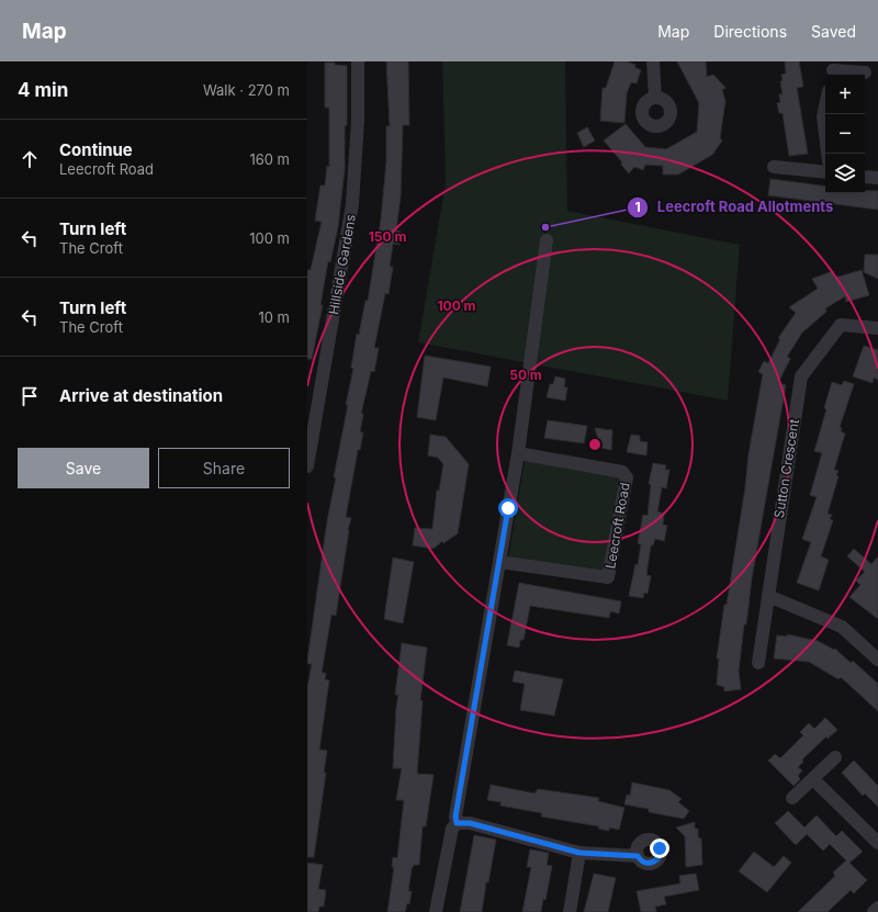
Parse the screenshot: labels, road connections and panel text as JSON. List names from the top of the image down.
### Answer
{
  "streets": {
    "street": ["Hillside Gardens", "Sutton Crescent", "Leecroft Road"]
  },
  "places": ["Leecroft Road Allotments"],
  "page": {
    "header": "Map",
    "nav": ["Map", "Directions", "Saved"],
    "heading": ["4 min", "Walk · 270 m"],
    "map_buttons": ["+", "−"],
    "list": [
      ["Continue", "Leecroft Road", "160 m"],
      ["Turn left", "The Croft", "100 m"],
      ["Turn left", "The Croft", "10 m"],
      "Arrive at destination"
    ],
    "buttons": ["Save", "Share"]
  },
  "rings": ["150 m", "100 m", "50 m"]
}
